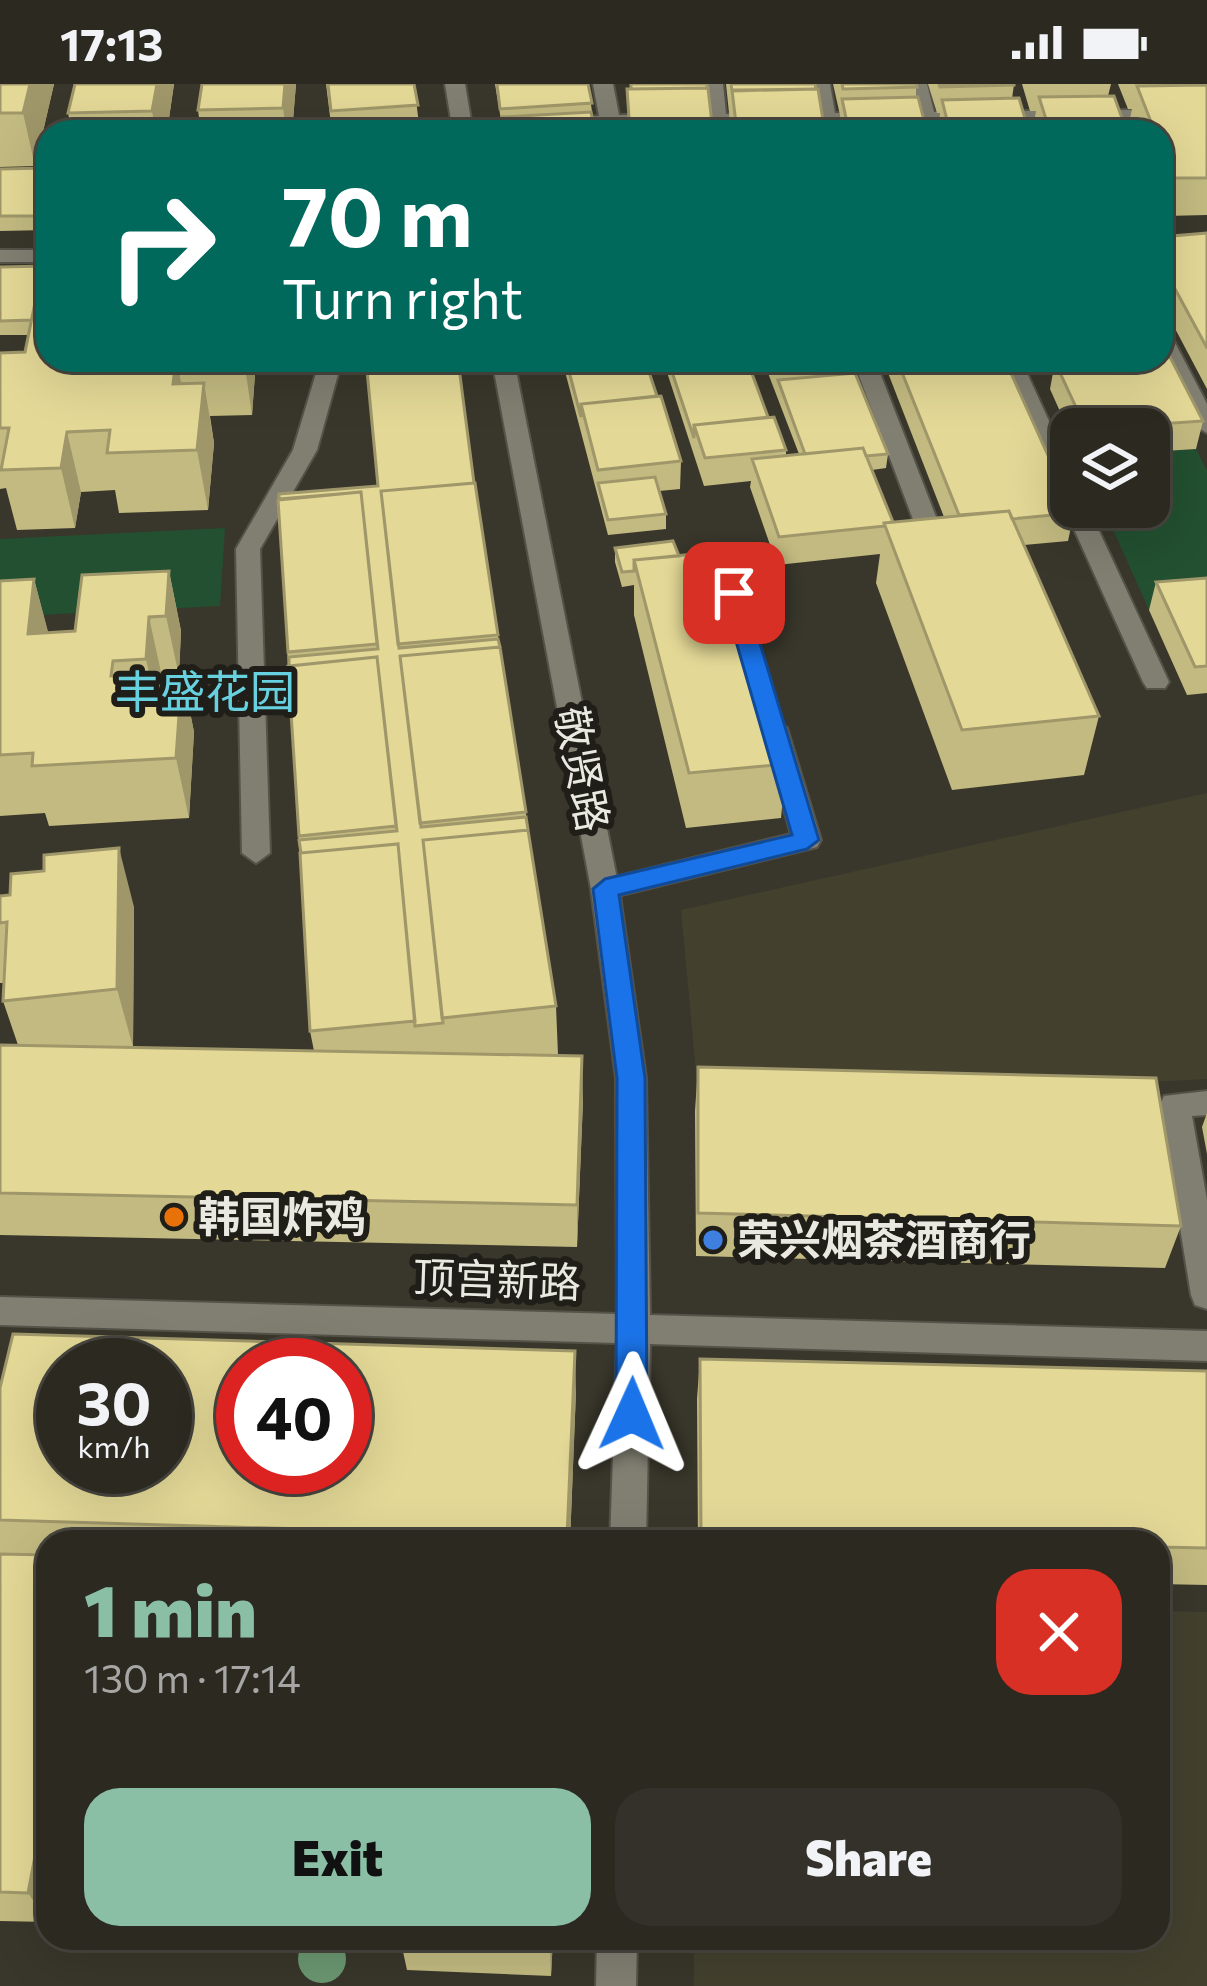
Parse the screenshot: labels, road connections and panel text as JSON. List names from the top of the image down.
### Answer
{
  "streets": {
    "street": ["敬贤路", "顶宫新路"]
  },
  "crossings": [
    ["敬贤路", "顶宫新路"]
  ],
  "districts": ["丰盛花园"],
  "places": ["韩国炸鸡", "荣兴烟茶酒商行"],
  "page": {
    "status": "17:13",
    "turn": ["70 m", "Turn right"],
    "speed": "30 km/h",
    "limit": "40",
    "heading": ["1 min", "130 m · 17:14"],
    "buttons": ["Exit", "Share"]
  }
}
